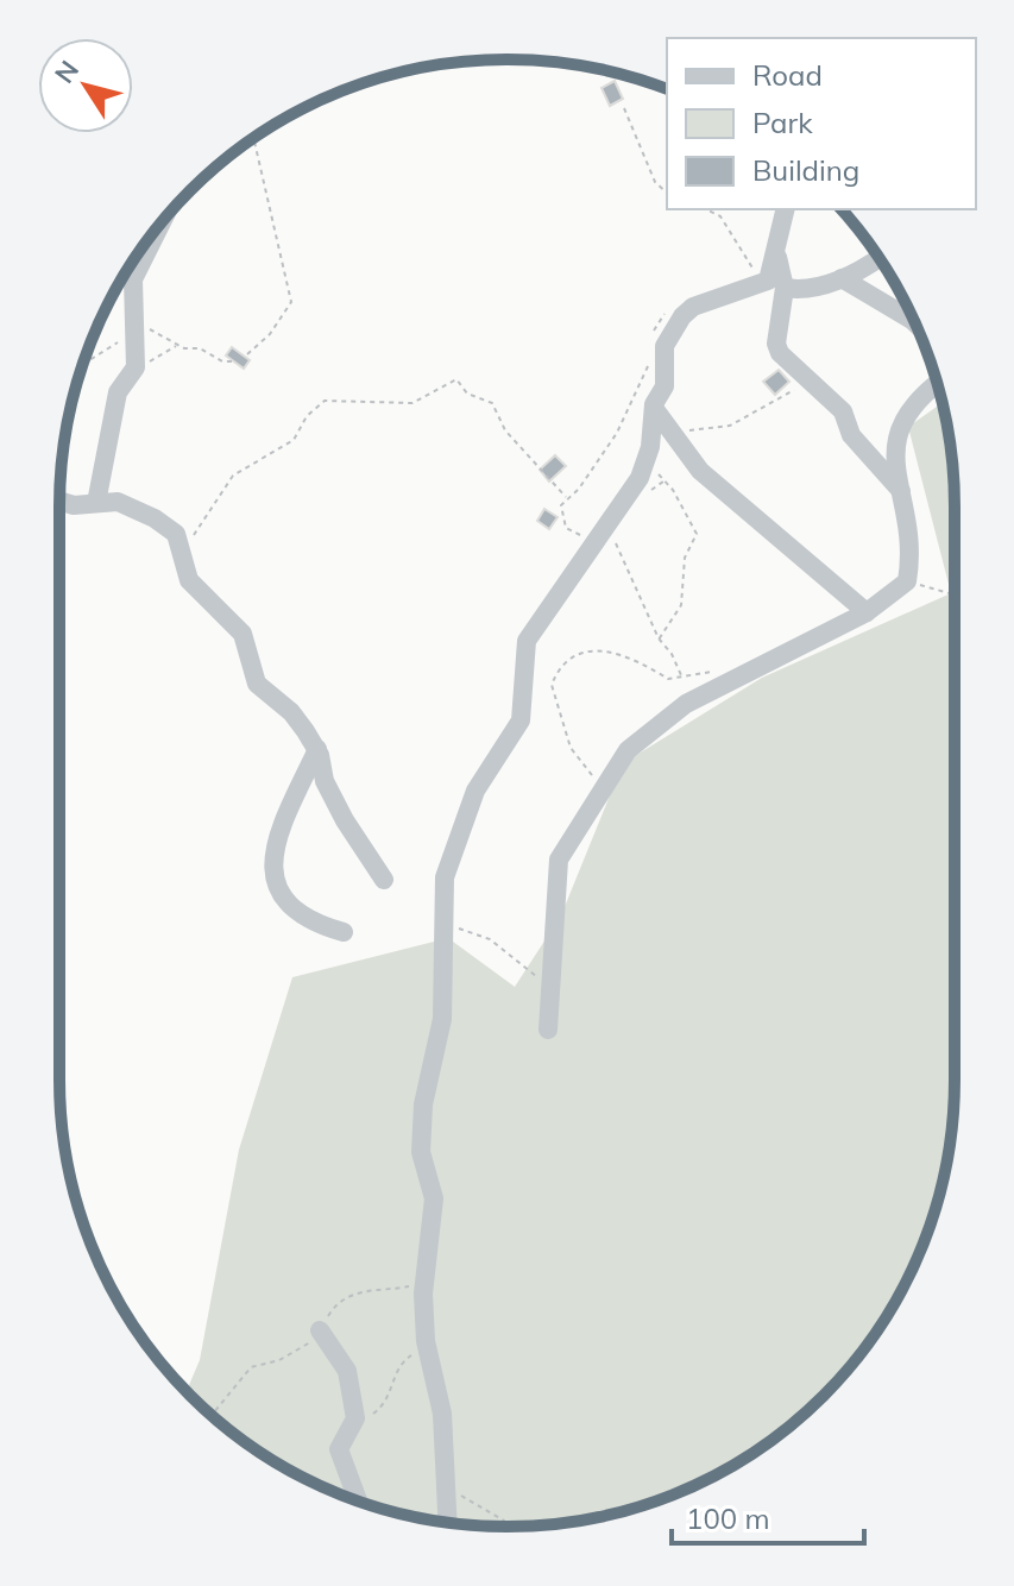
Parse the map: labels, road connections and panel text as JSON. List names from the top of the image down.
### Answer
{
  "legend": ["Road", "Park", "Building"],
  "scale_bar": "100 m",
  "north": "top left"
}
